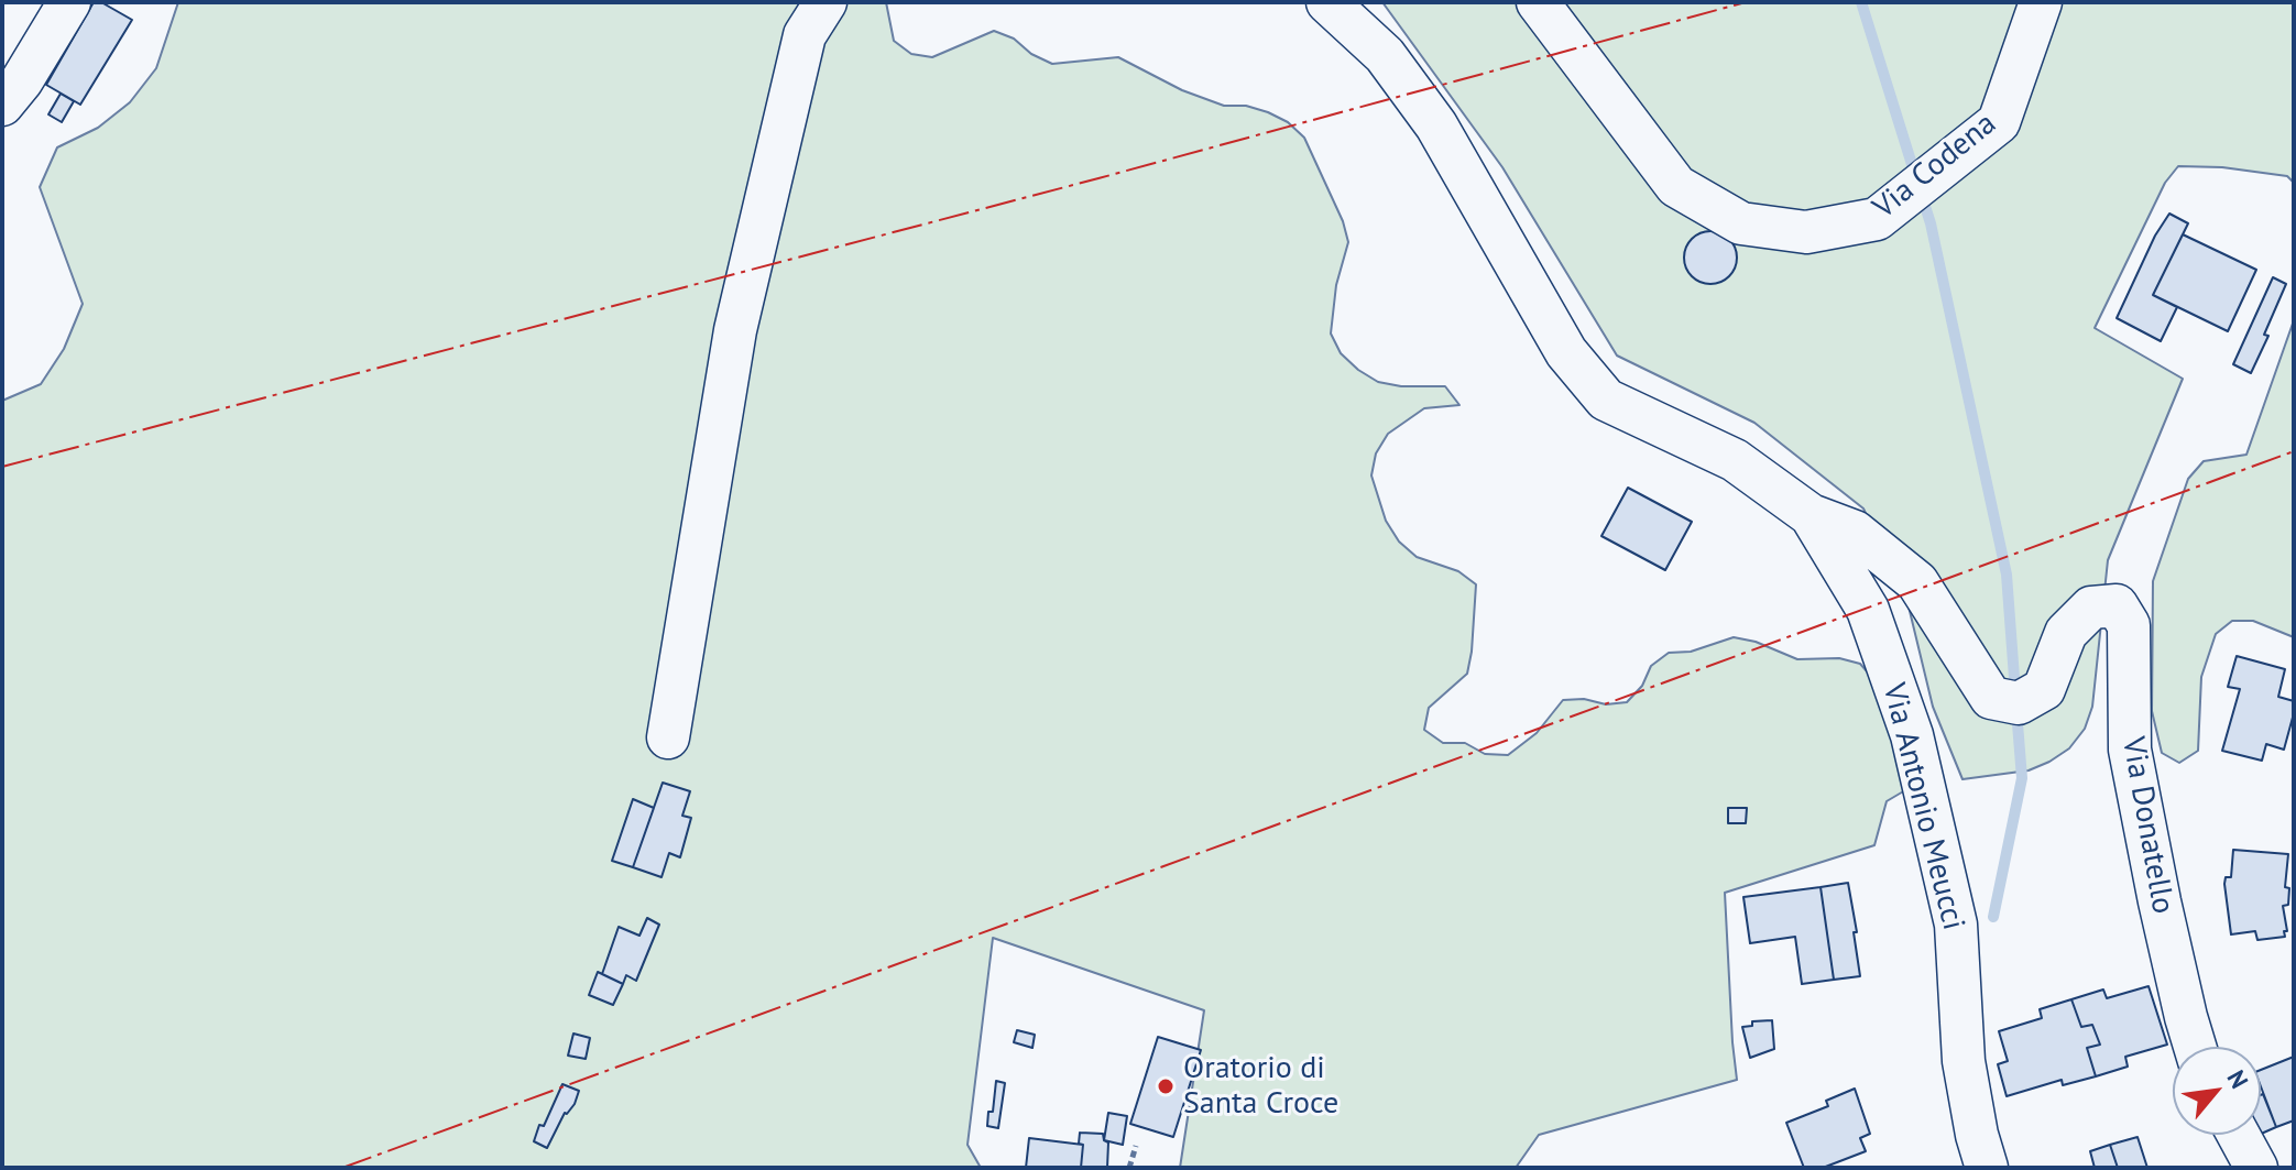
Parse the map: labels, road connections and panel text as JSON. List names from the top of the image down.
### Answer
{
  "streets": {
    "street": ["Via Codena", "Via Antonio Meucci", "Via Donatello"]
  },
  "crossings": [
    ["Via Antonio Meucci", "Via Donatello"]
  ],
  "places": ["Oratorio di Santa Croce"],
  "north": "top right"
}
